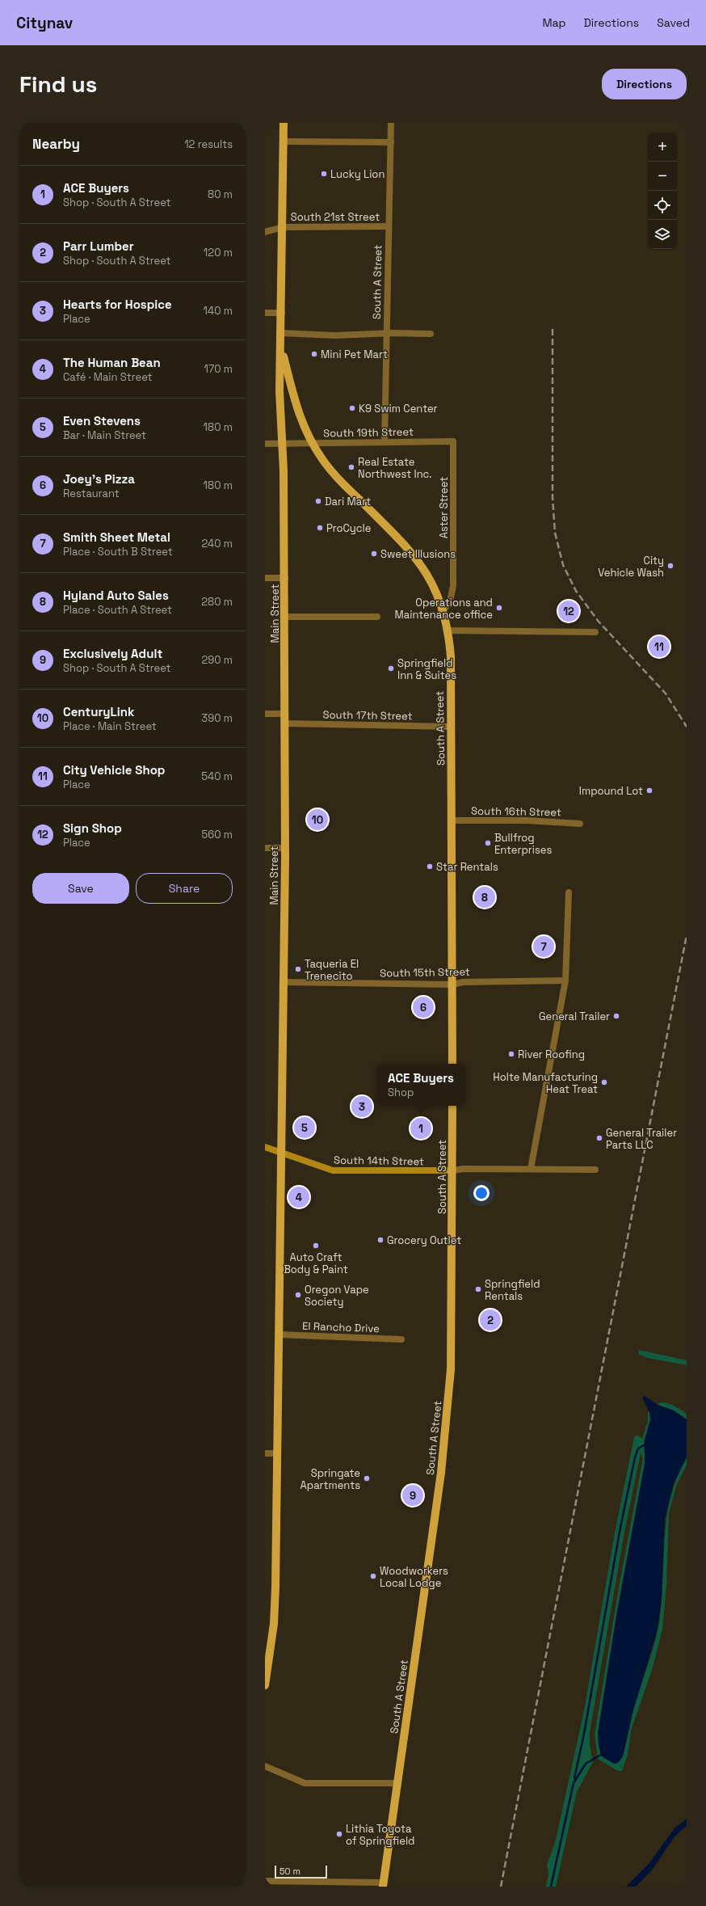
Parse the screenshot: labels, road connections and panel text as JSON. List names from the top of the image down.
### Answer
{
  "streets": {
    "main road": ["South A Street", "Main Street", "South 14th Street"],
    "street": [
      "South 21st Street",
      "South 19th Street",
      "Aster Street",
      "South 17th Street",
      "South 16th Street",
      "South 15th Street",
      "El Rancho Drive"
    ]
  },
  "crossings": [
    ["South 21st Street", "South A Street"],
    ["South 21st Street", "Main Street"],
    ["South A Street", "South 19th Street"],
    ["South A Street", "Aster Street"],
    ["South A Street", "Main Street"],
    ["South A Street", "South 17th Street"],
    ["South A Street", "South 16th Street"],
    ["South A Street", "South 15th Street"],
    ["South A Street", "South 14th Street"],
    ["South 19th Street", "Aster Street"],
    ["South 19th Street", "Main Street"],
    ["Main Street", "South 17th Street"],
    ["Main Street", "South 15th Street"],
    ["Main Street", "South 14th Street"],
    ["Main Street", "El Rancho Drive"]
  ],
  "places": [
    "Lucky Lion",
    "Mini Pet Mart",
    "K9 Swim Center",
    "Real Estate Northwest Inc.",
    "Dari Mart",
    "ProCycle",
    "Sweet Illusions",
    "City Vehicle Wash",
    "Operations and Maintenance office",
    "Springfield Inn & Suites",
    "Impound Lot",
    "Bullfrog Enterprises",
    "Star Rentals",
    "Taqueria El Trenecito",
    "General Trailer",
    "River Roofing",
    "Holte Manufacturing Heat Treat",
    "General Trailer Parts LLC",
    "Grocery Outlet",
    "Auto Craft Body & Paint",
    "Springfield Rentals",
    "Oregon Vape Society",
    "Springate Apartments",
    "Woodworkers Local Lodge",
    "Lithia Toyota of Springfield"
  ],
  "scale_bar": "50 m",
  "page": {
    "header": "Citynav",
    "nav": ["Map", "Directions", "Saved"],
    "buttons": [
      "Directions",
      ["Save", "Share"]
    ],
    "title": "Find us",
    "heading": ["Nearby", "12 results"],
    "map_buttons": ["+", "−"],
    "list": [
      {
        "mark": "1",
        "name": "ACE Buyers",
        "note": "Shop · South A Street",
        "value": "80 m"
      },
      {
        "mark": "2",
        "name": "Parr Lumber",
        "note": "Shop · South A Street",
        "value": "120 m"
      },
      {
        "mark": "3",
        "name": "Hearts for Hospice",
        "note": "Place",
        "value": "140 m"
      },
      {
        "mark": "4",
        "name": "The Human Bean",
        "note": "Café · Main Street",
        "value": "170 m"
      },
      {
        "mark": "5",
        "name": "Even Stevens",
        "note": "Bar · Main Street",
        "value": "180 m"
      },
      {
        "mark": "6",
        "name": "Joey's Pizza",
        "note": "Restaurant",
        "value": "180 m"
      },
      {
        "mark": "7",
        "name": "Smith Sheet Metal",
        "note": "Place · South B Street",
        "value": "240 m"
      },
      {
        "mark": "8",
        "name": "Hyland Auto Sales",
        "note": "Place · South A Street",
        "value": "280 m"
      },
      {
        "mark": "9",
        "name": "Exclusively Adult",
        "note": "Shop · South A Street",
        "value": "290 m"
      },
      {
        "mark": "10",
        "name": "CenturyLink",
        "note": "Place · Main Street",
        "value": "390 m"
      },
      {
        "mark": "11",
        "name": "City Vehicle Shop",
        "note": "Place",
        "value": "540 m"
      },
      {
        "mark": "12",
        "name": "Sign Shop",
        "note": "Place",
        "value": "560 m"
      }
    ],
    "pins": [
      "12",
      "11",
      "10",
      "8",
      "7",
      "6",
      "3",
      "5",
      "1",
      "4",
      "2",
      "9"
    ],
    "popup": ["ACE Buyers", "Shop"],
    "scale": "50 m"
  }
}
